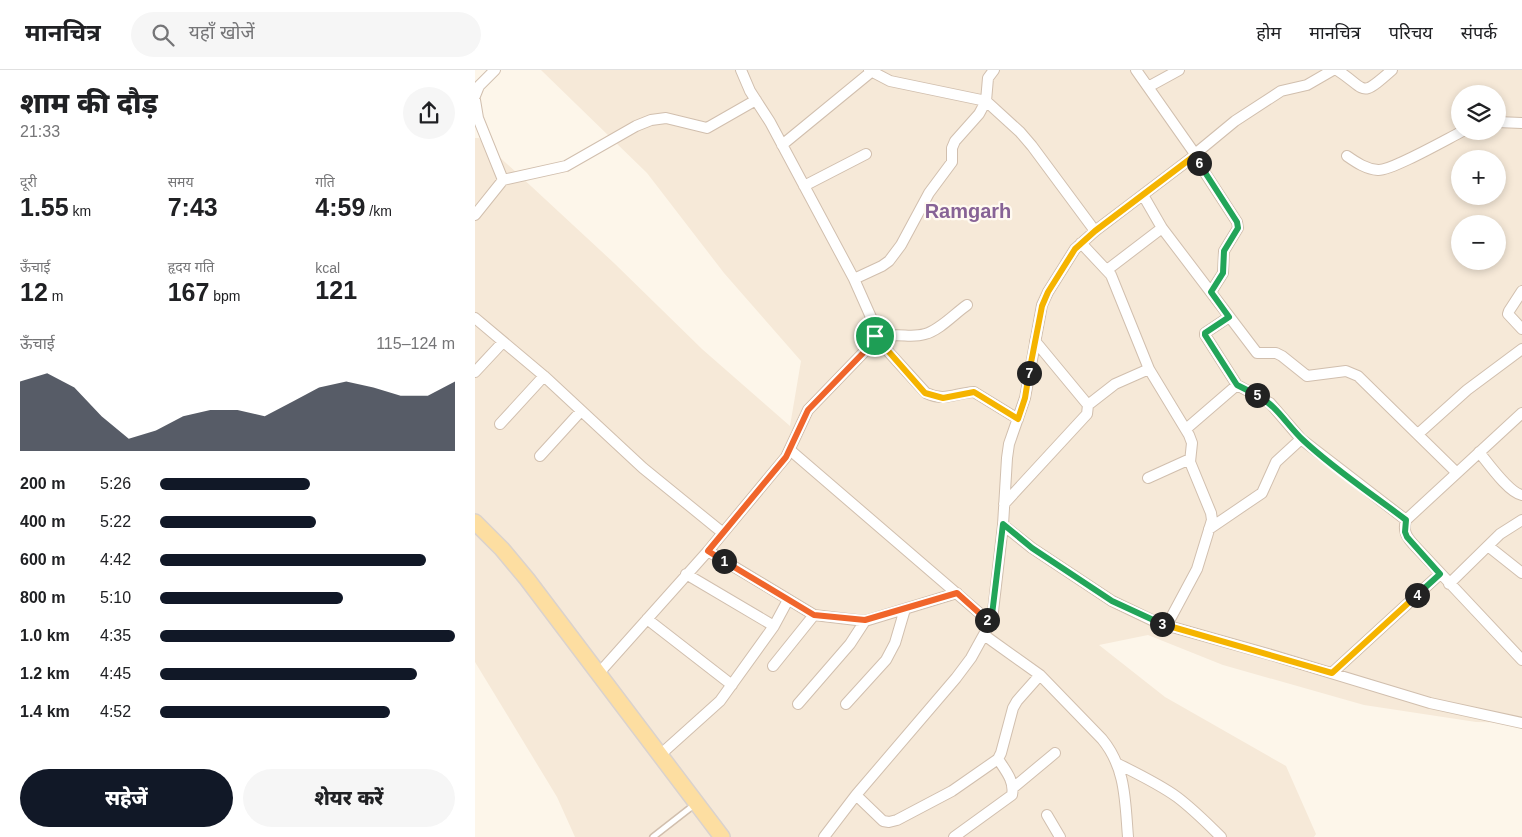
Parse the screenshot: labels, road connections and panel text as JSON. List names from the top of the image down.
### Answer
{
  "districts": ["Ramgarh"],
  "page": {
    "header": "मानचित्र",
    "search": "यहाँ खोजें",
    "nav": [
      "होम",
      "मानचित्र",
      "परिचय",
      "संपर्क"
    ],
    "heading": ["शाम की दौड़", "21:33"],
    "map_buttons": ["+", "−"],
    "pins": [
      "6",
      "7",
      "5",
      "1",
      "4",
      "2",
      "3"
    ],
    "stats": [
      ["दूरी", "1.55 km"],
      ["समय", "7:43"],
      ["गति", "4:59 /km"],
      ["ऊँचाई", "12 m"],
      ["हृदय गति", "167 bpm"],
      ["kcal", "121"]
    ],
    "chart": ["ऊँचाई", "115–124 m"],
    "list": [
      {
        "name": "200 m",
        "note": "5:26"
      },
      {
        "name": "400 m",
        "note": "5:22"
      },
      {
        "name": "600 m",
        "note": "4:42"
      },
      {
        "name": "800 m",
        "note": "5:10"
      },
      {
        "name": "1.0 km",
        "note": "4:35"
      },
      {
        "name": "1.2 km",
        "note": "4:45"
      },
      {
        "name": "1.4 km",
        "note": "4:52"
      }
    ],
    "buttons": ["सहेजें", "शेयर करें"]
  }
}
